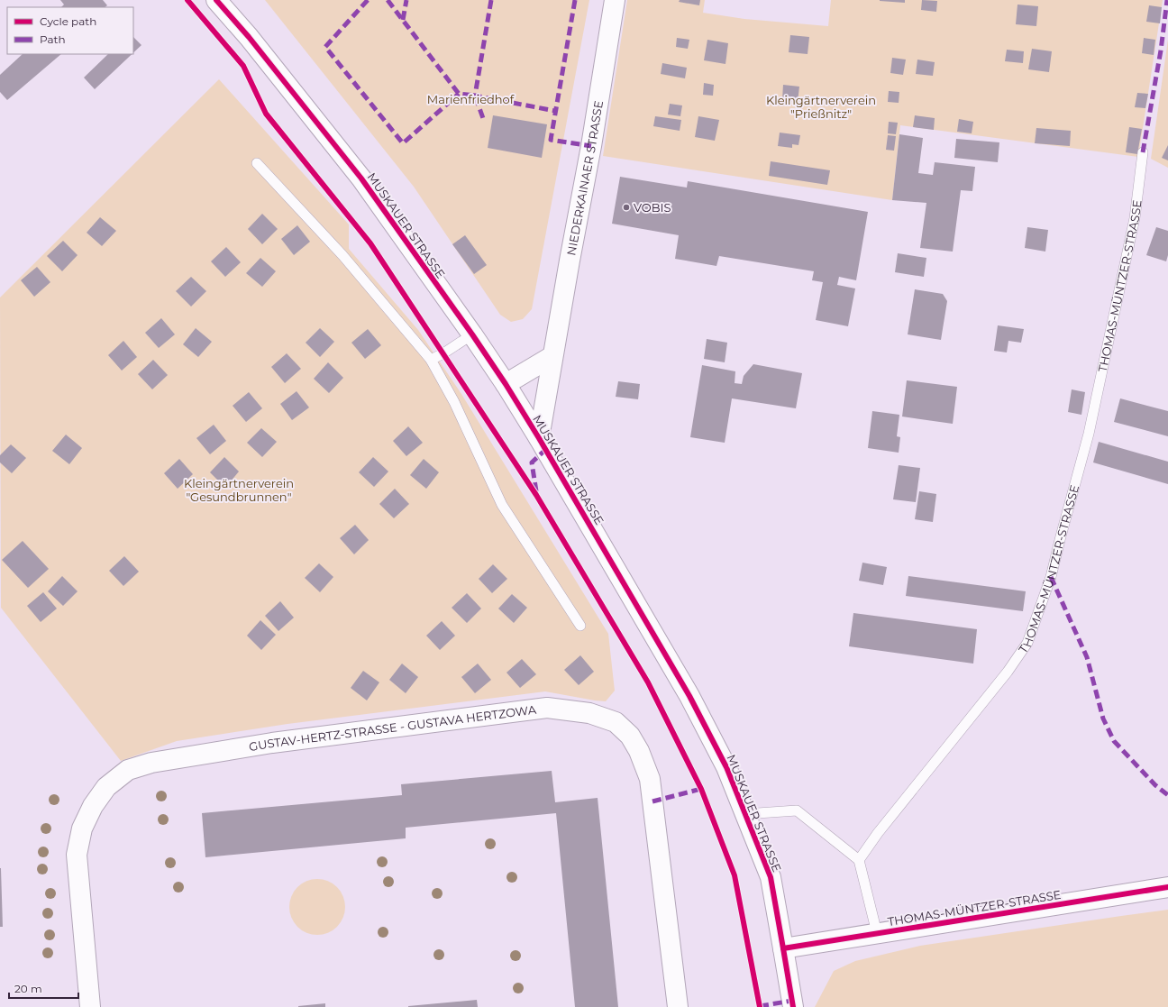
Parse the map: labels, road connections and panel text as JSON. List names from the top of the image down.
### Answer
{
  "streets": {
    "street": [
      "NIEDERKAINAER STRASSE",
      "MUSKAUER STRASSE",
      "THOMAS-MÜNTZER-STRASSE",
      "GUSTAV-HERTZ-STRASSE - GUSTAVA HERTZOWA"
    ]
  },
  "crossings": [
    ["NIEDERKAINAER STRASSE", "MUSKAUER STRASSE"],
    ["MUSKAUER STRASSE", "THOMAS-MÜNTZER-STRASSE"]
  ],
  "parks": ["Marienfriedhof", "Kleingärtnerverein \"Prießnitz\"", "Kleingärtnerverein \"Gesundbrunnen\""],
  "places": ["VOBIS"],
  "legend": ["Cycle path", "Path"],
  "scale_bar": "20 m"
}
